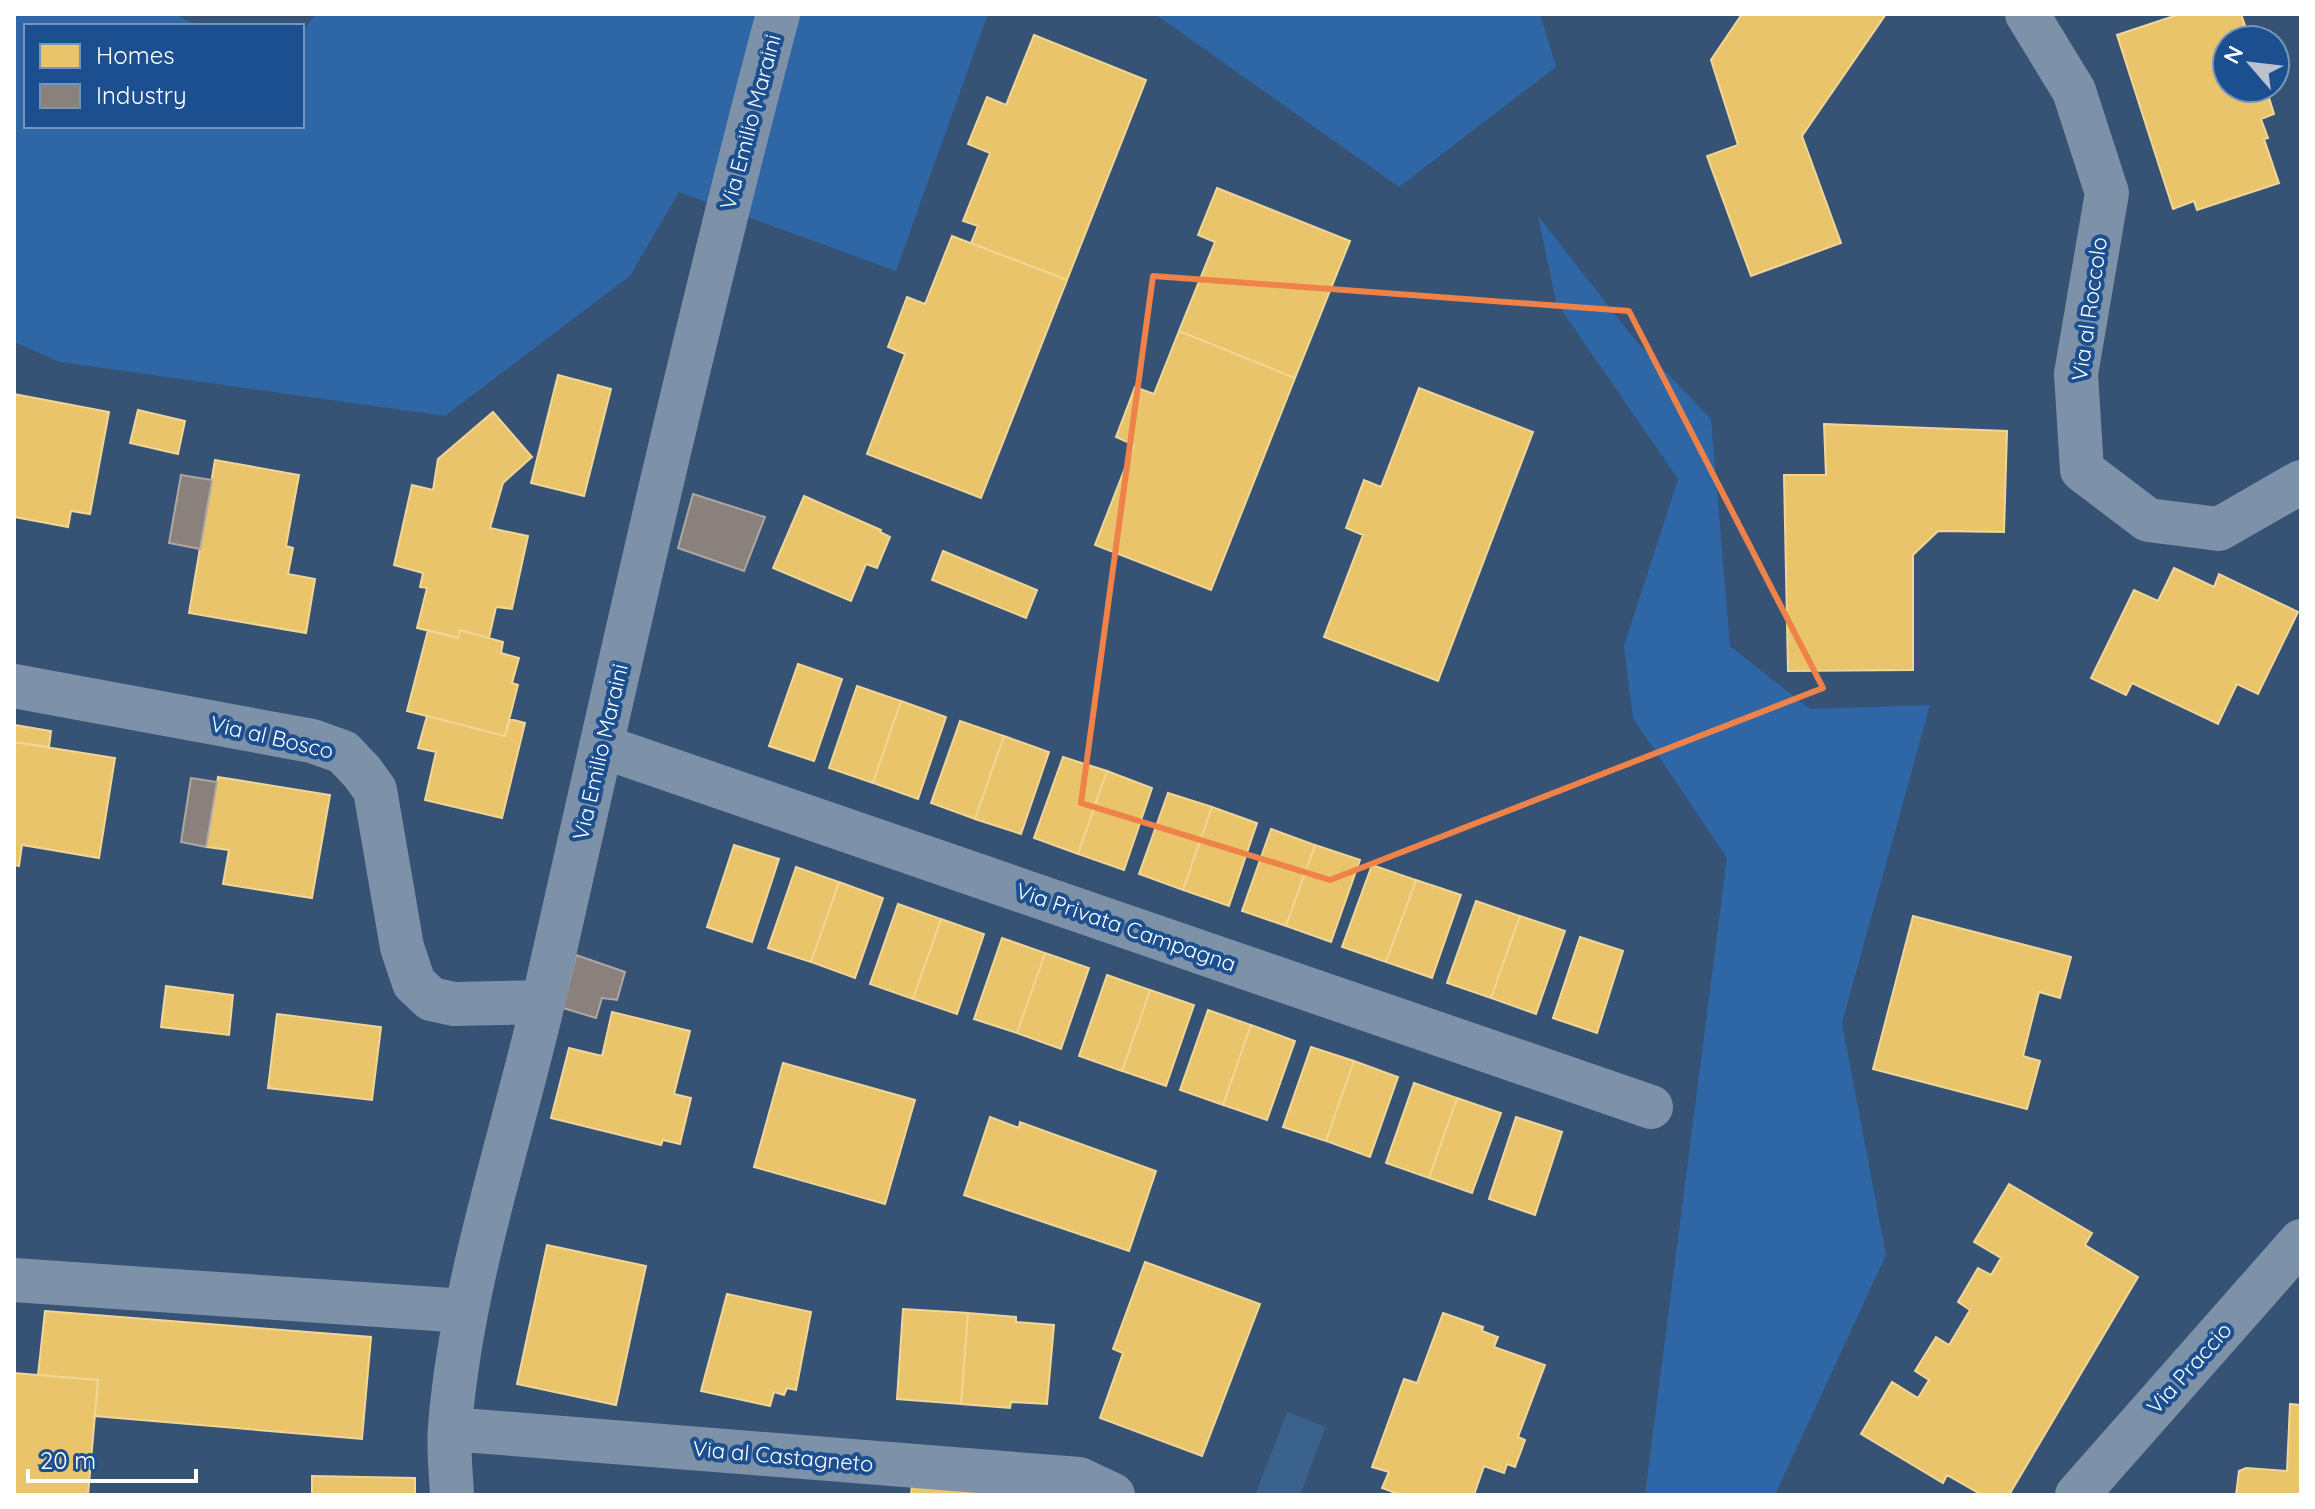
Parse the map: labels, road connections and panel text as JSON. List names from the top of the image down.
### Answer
{
  "streets": {
    "street": [
      "Via Emilio Maraini",
      "Via al Roccolo",
      "Via al Bosco",
      "Via Privata Campagna",
      "Via Praccio",
      "Via al Castagneto"
    ]
  },
  "crossings": [
    ["Via Emilio Maraini", "Via al Bosco"],
    ["Via Emilio Maraini", "Via Privata Campagna"],
    ["Via Emilio Maraini", "Via al Castagneto"]
  ],
  "legend": ["Homes", "Industry"],
  "scale_bar": "20 m",
  "north": "top left"
}
